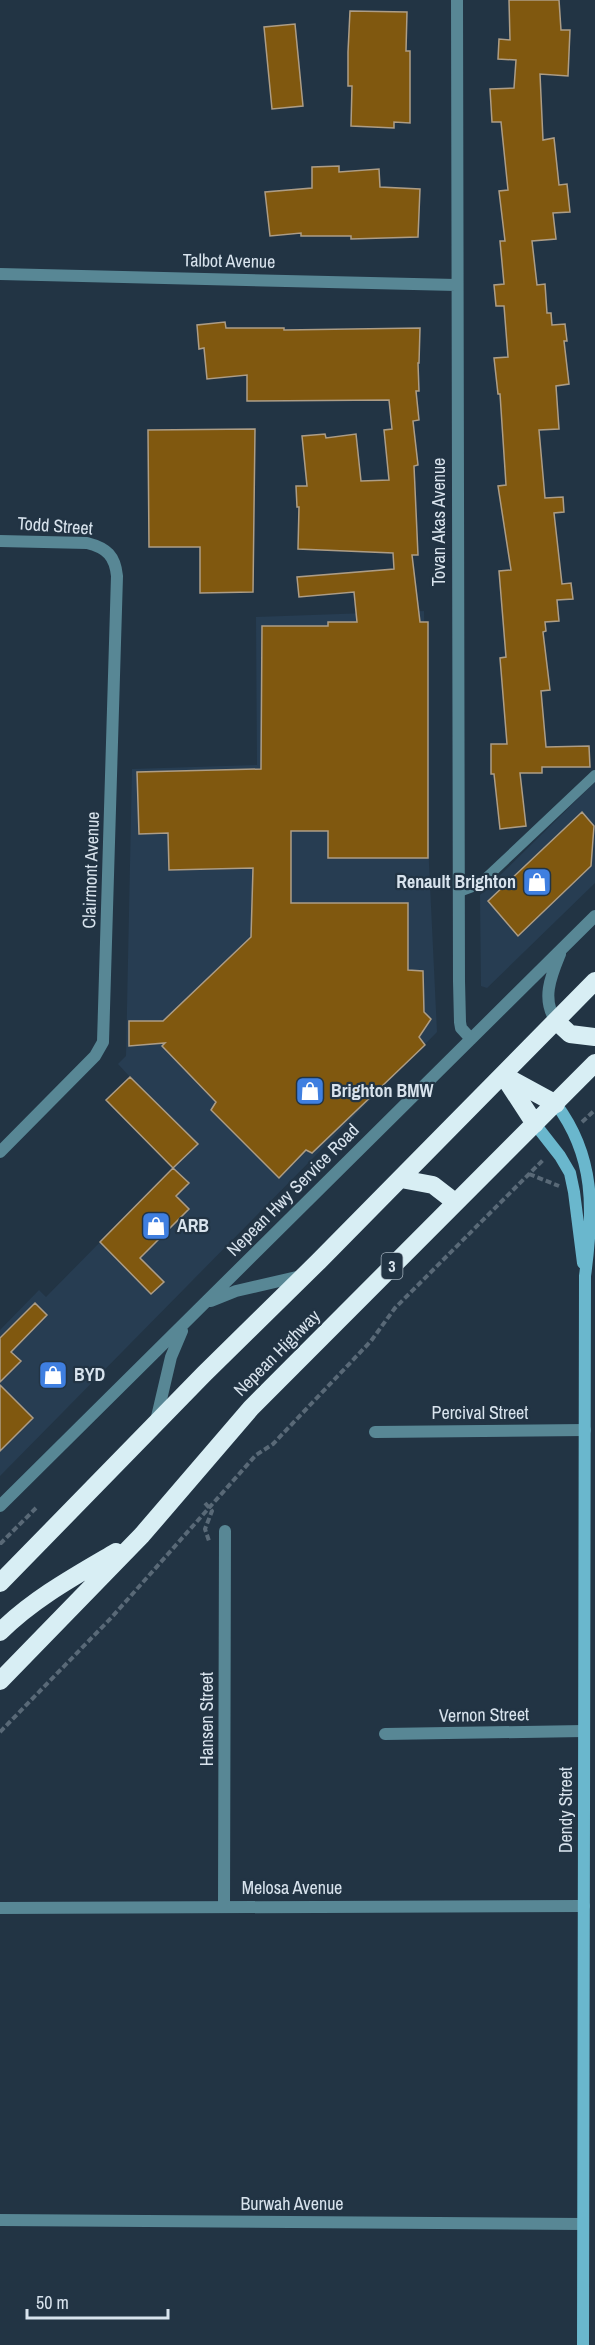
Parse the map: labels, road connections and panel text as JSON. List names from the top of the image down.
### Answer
{
  "streets": {
    "highway": ["3", "Nepean Highway"],
    "street": [
      "Talbot Avenue",
      "Tovan Akas Avenue",
      "Todd Street",
      "Clairmont Avenue",
      "Nepean Hwy Service Road",
      "Percival Street",
      "Vernon Street",
      "Hansen Street",
      "Dendy Street",
      "Melosa Avenue",
      "Burwah Avenue"
    ]
  },
  "crossings": [
    ["Talbot Avenue", "Tovan Akas Avenue"],
    ["Tovan Akas Avenue", "Nepean Hwy Service Road"],
    ["Todd Street", "Clairmont Avenue"],
    ["Nepean Hwy Service Road", "Nepean Highway"],
    ["Nepean Highway", "Dendy Street"],
    ["Percival Street", "Dendy Street"],
    ["Vernon Street", "Dendy Street"],
    ["Hansen Street", "Melosa Avenue"],
    ["Dendy Street", "Melosa Avenue"],
    ["Dendy Street", "Burwah Avenue"]
  ],
  "places": {
    "shop": [
      "Renault Brighton",
      "Brighton BMW",
      "ARB",
      "BYD"
    ]
  },
  "scale_bar": "50 m"
}
